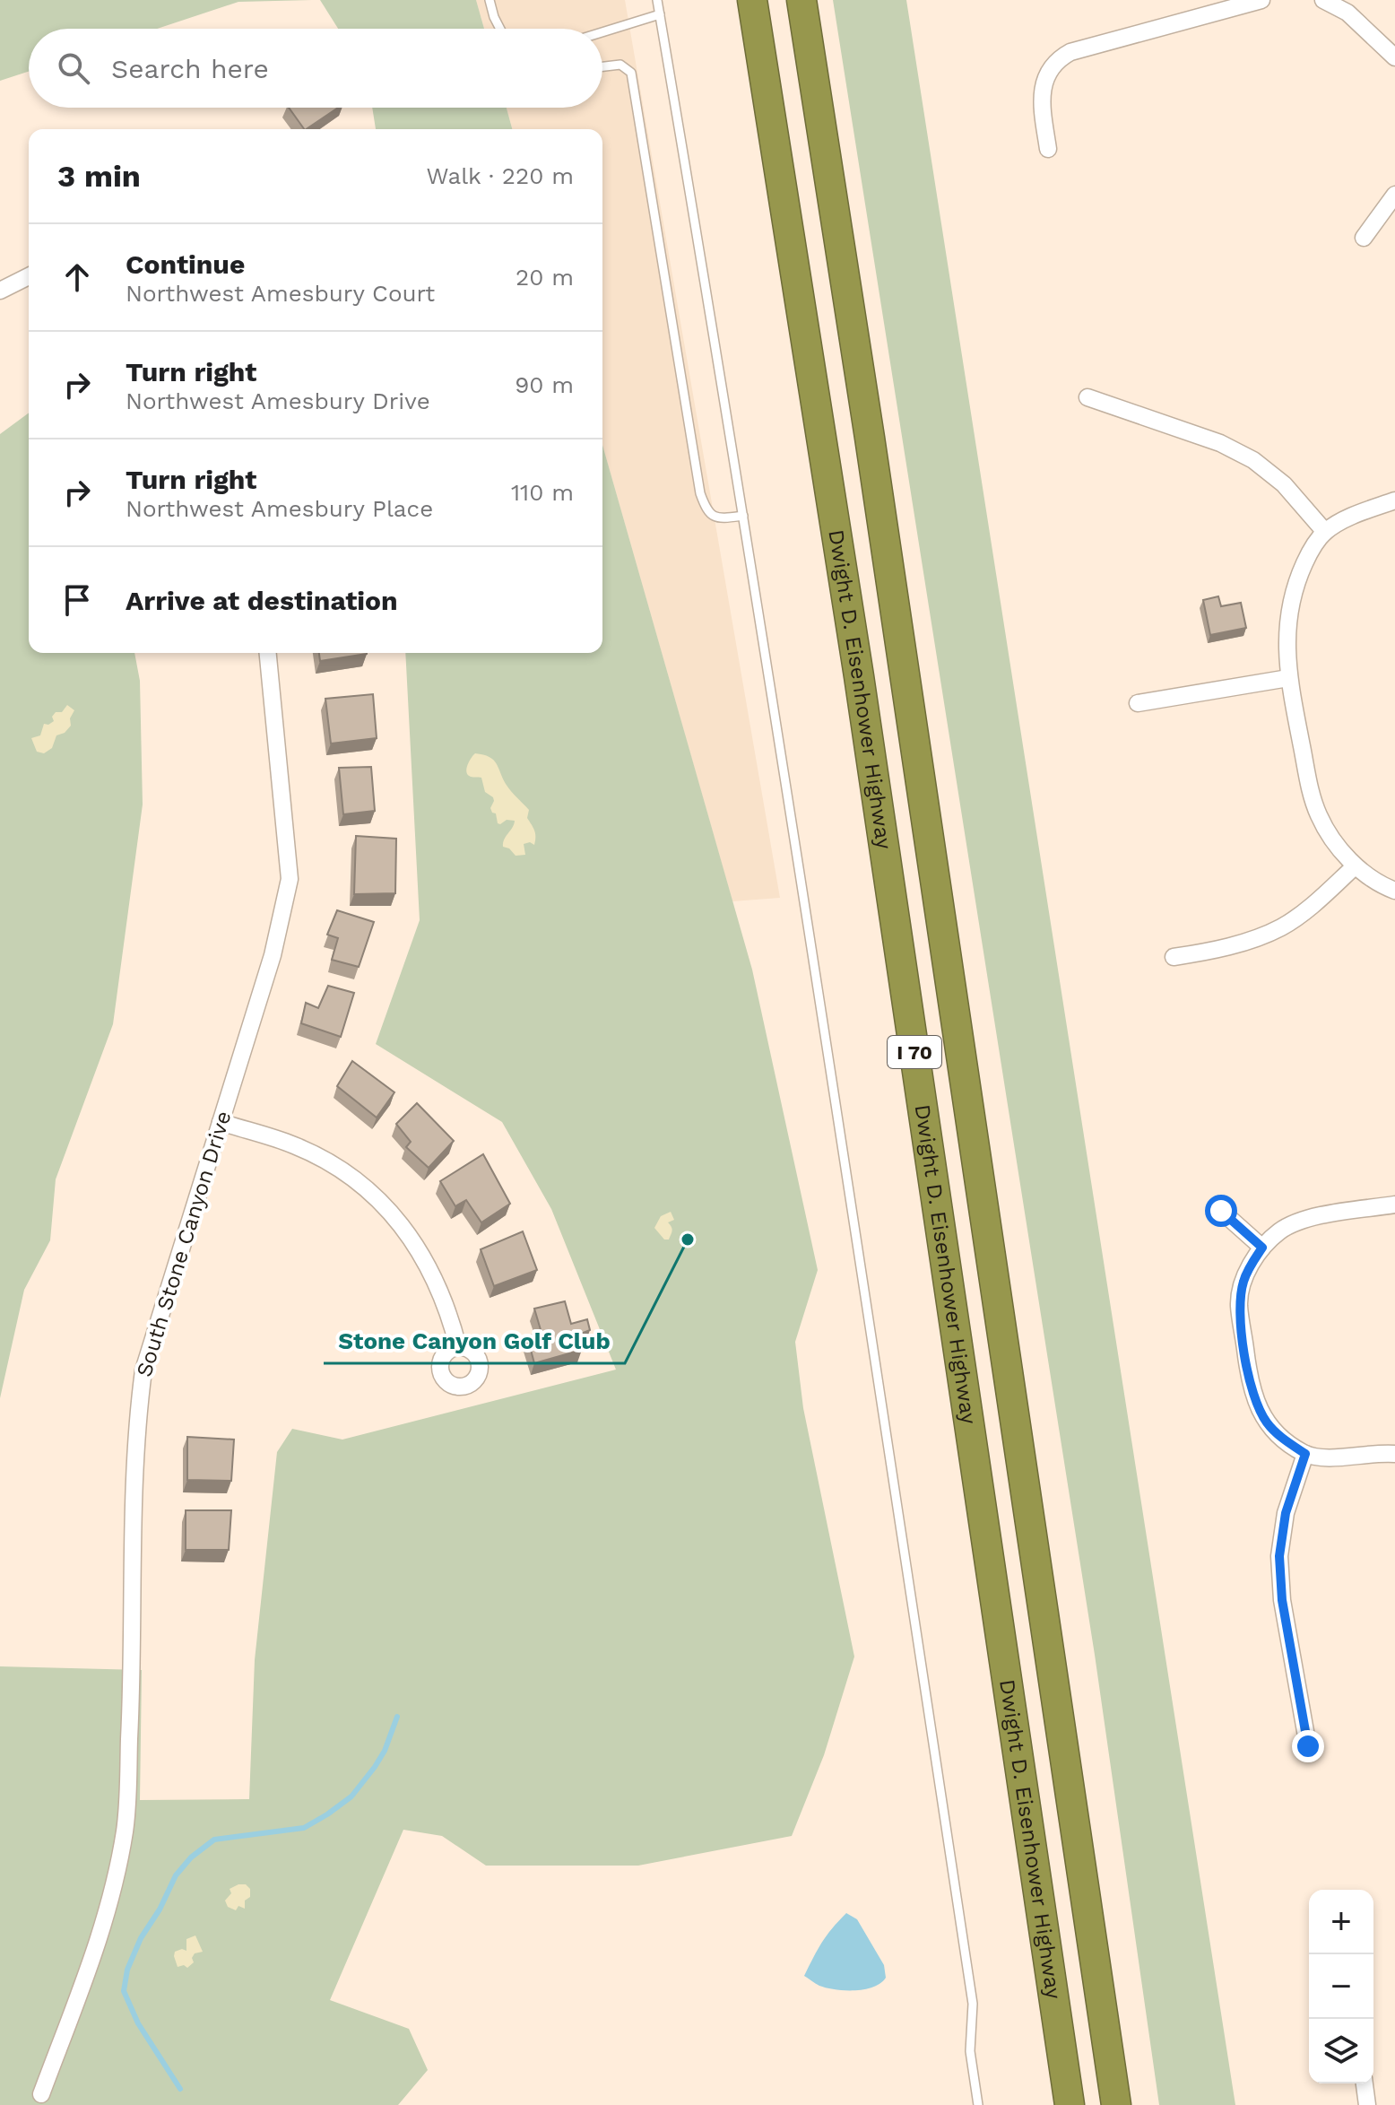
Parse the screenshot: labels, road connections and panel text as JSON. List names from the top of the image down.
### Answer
{
  "streets": {
    "highway": ["Dwight D. Eisenhower Highway", "I 70"],
    "street": ["South Stone Canyon Drive"]
  },
  "places": ["Stone Canyon Golf Club"],
  "page": {
    "search": "Search here",
    "heading": ["3 min", "Walk · 220 m"],
    "list": [
      ["Continue", "Northwest Amesbury Court", "20 m"],
      ["Turn right", "Northwest Amesbury Drive", "90 m"],
      ["Turn right", "Northwest Amesbury Place", "110 m"],
      "Arrive at destination"
    ],
    "map_buttons": ["+", "−"]
  }
}
